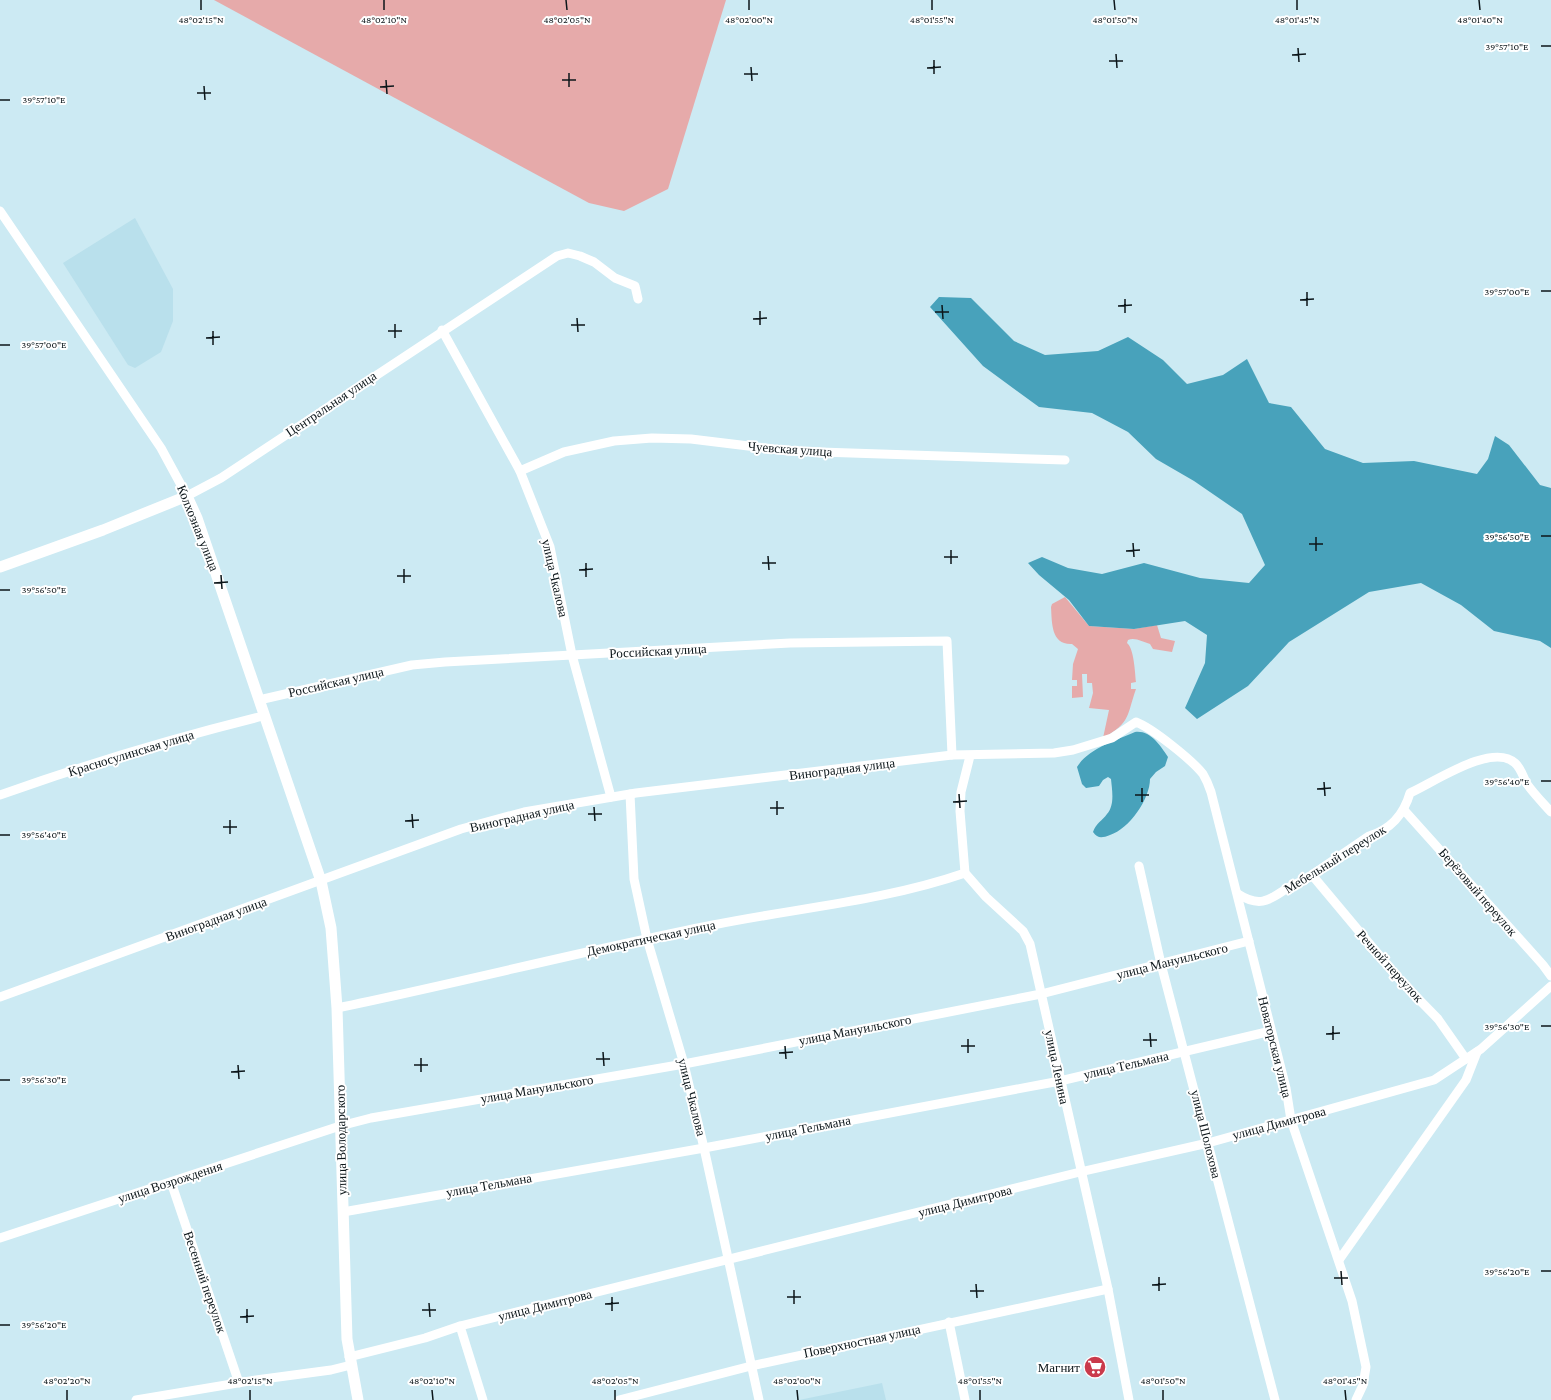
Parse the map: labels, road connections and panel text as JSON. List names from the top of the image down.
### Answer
{
  "streets": {
    "street": [
      "Центральная улица",
      "Чуевская улица",
      "Колхозная улица",
      "улица Чкалова",
      "Российская улица",
      "Красносулинская улица",
      "Виноградная улица",
      "Мебельный переулок",
      "Берёзовый переулок",
      "Демократическая улица",
      "улица Мануильского",
      "Речной переулок",
      "Новаторская улица",
      "улица Тельмана",
      "улица Ленина",
      "улица Димитрова",
      "улица Шолохова",
      "улица Володарского",
      "улица Возрождения",
      "Весенний переулок",
      "Поверхностная улица"
    ]
  },
  "crossings": [
    ["Центральная улица", "Колхозная улица"],
    ["Центральная улица", "улица Чкалова"],
    ["Чуевская улица", "улица Чкалова"],
    ["Колхозная улица", "Российская улица"],
    ["Колхозная улица", "Красносулинская улица"],
    ["Колхозная улица", "Виноградная улица"],
    ["Колхозная улица", "улица Володарского"],
    ["улица Чкалова", "Российская улица"],
    ["улица Чкалова", "Виноградная улица"],
    ["улица Чкалова", "Демократическая улица"],
    ["улица Чкалова", "улица Мануильского"],
    ["улица Чкалова", "улица Тельмана"],
    ["улица Чкалова", "улица Димитрова"],
    ["улица Чкалова", "Поверхностная улица"],
    ["Российская улица", "Виноградная улица"],
    ["Виноградная улица", "Новаторская улица"],
    ["Виноградная улица", "улица Володарского"],
    ["Мебельный переулок", "Берёзовый переулок"],
    ["Мебельный переулок", "Речной переулок"],
    ["Мебельный переулок", "Новаторская улица"],
    ["Демократическая улица", "улица Ленина"],
    ["Демократическая улица", "улица Володарского"],
    ["улица Мануильского", "Новаторская улица"],
    ["улица Мануильского", "улица Ленина"],
    ["улица Мануильского", "улица Шолохова"],
    ["улица Мануильского", "улица Володарского"],
    ["улица Мануильского", "улица Возрождения"],
    ["Речной переулок", "улица Димитрова"],
    ["Новаторская улица", "улица Тельмана"],
    ["Новаторская улица", "улица Димитрова"],
    ["улица Тельмана", "улица Ленина"],
    ["улица Тельмана", "улица Шолохова"],
    ["улица Тельмана", "улица Володарского"],
    ["улица Ленина", "улица Димитрова"],
    ["улица Ленина", "Поверхностная улица"],
    ["улица Димитрова", "улица Шолохова"],
    ["улица Димитрова", "улица Володарского"],
    ["улица Димитрова", "Весенний переулок"],
    ["улица Володарского", "улица Возрождения"],
    ["улица Возрождения", "Весенний переулок"]
  ],
  "places": {
    "supermarket": ["Магнит"]
  },
  "coordinates": [
    "48°02'15\"N",
    "48°02'10\"N",
    "48°02'05\"N",
    "48°02'00\"N",
    "48°01'55\"N",
    "48°01'50\"N",
    "48°01'45\"N",
    "48°01'40\"N",
    "39°57'10\"E",
    "39°57'00\"E",
    "39°56'50\"E",
    "39°56'40\"E",
    "39°56'30\"E",
    "39°56'20\"E",
    "48°02'20\"N"
  ]
}
